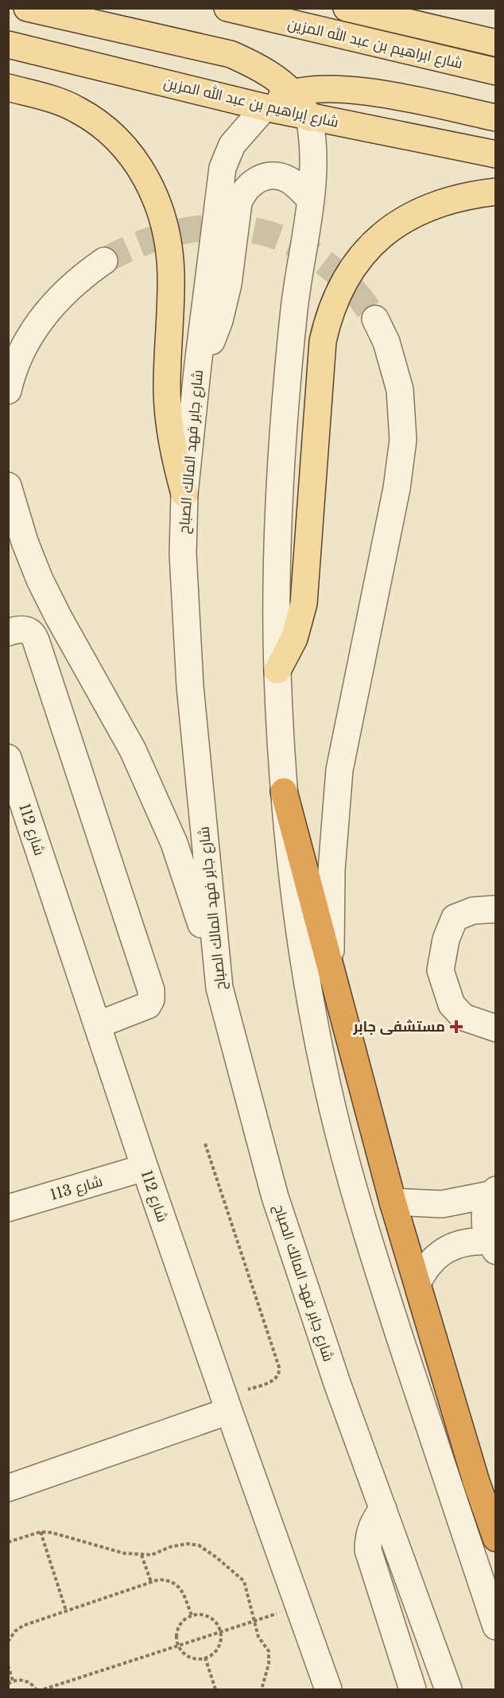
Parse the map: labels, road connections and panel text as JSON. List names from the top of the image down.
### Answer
{
  "streets": {
    "main road": ["شارع ابراهيم بن عبد الله المزين", "شارع إبراهيم بن عبد الله المزين"],
    "street": ["شارع جابر فهد المالك الصباح", "شارع 112", "شارع 113"]
  },
  "crossings": [
    ["شارع إبراهيم بن عبد الله المزين", "شارع جابر فهد المالك الصباح"],
    ["شارع 112", "شارع 113"]
  ],
  "places": {
    "health": ["مستشفى جابر"]
  }
}
